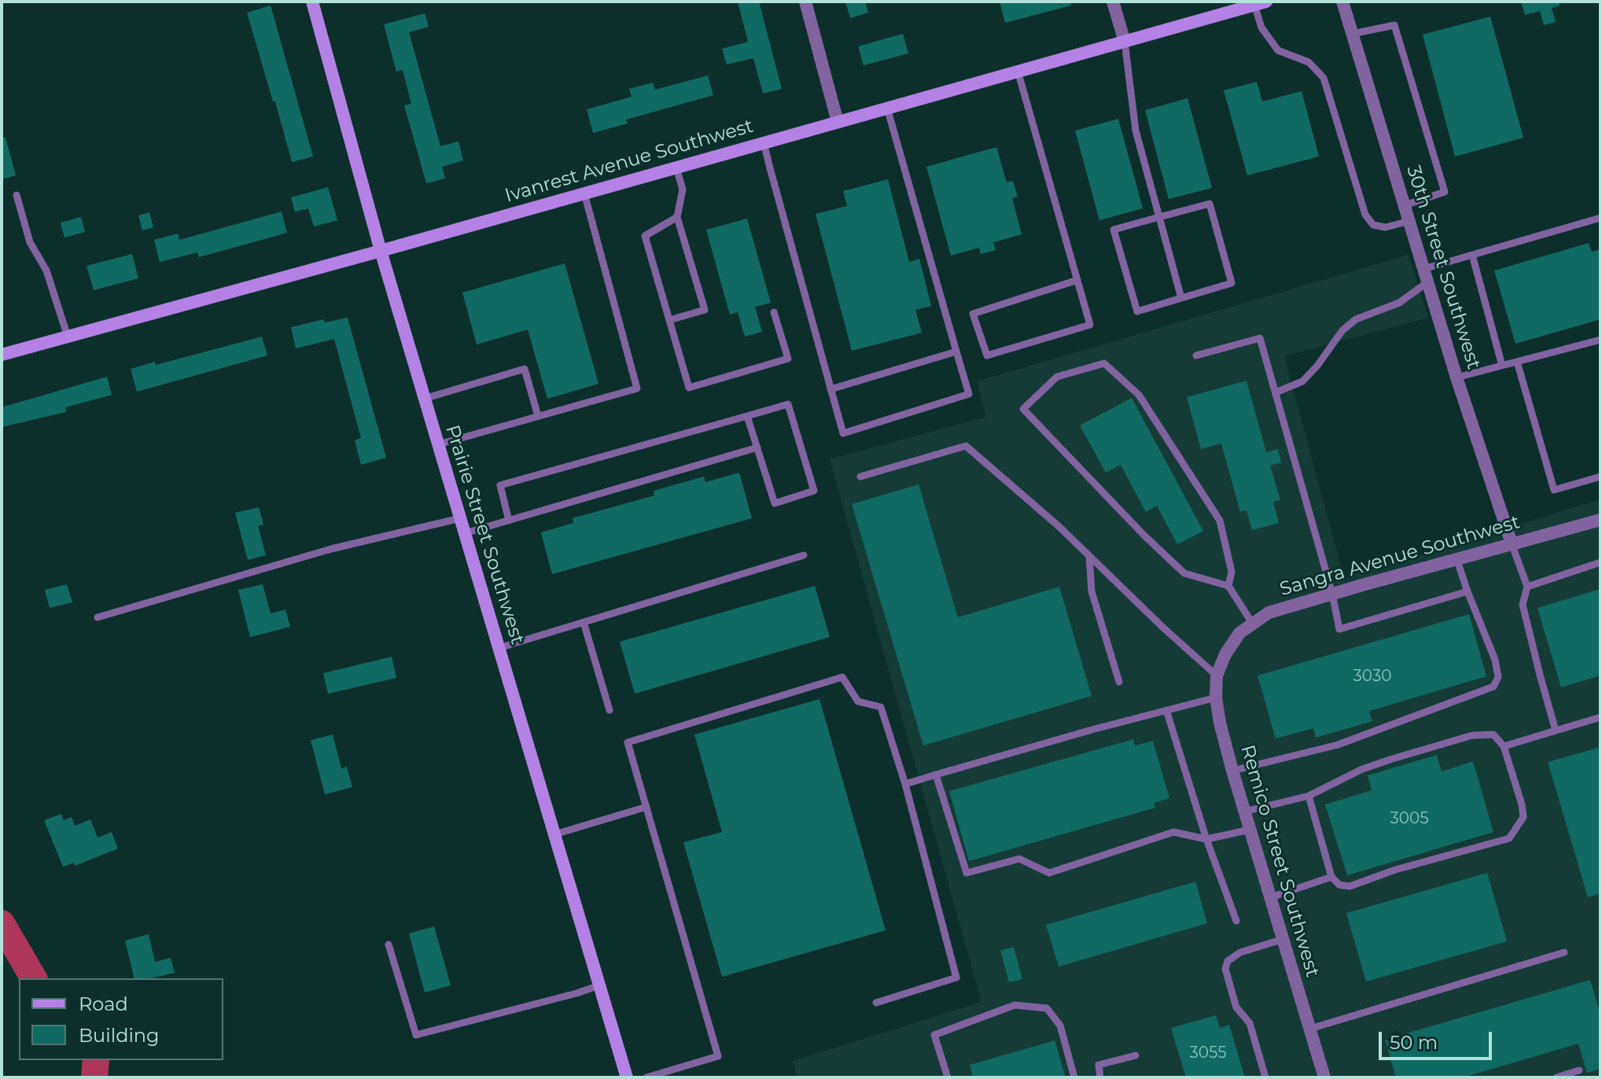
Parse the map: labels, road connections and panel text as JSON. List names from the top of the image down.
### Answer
{
  "streets": {
    "street": [
      "Ivanrest Avenue Southwest",
      "30th Street Southwest",
      "Prairie Street Southwest",
      "Sangra Avenue Southwest",
      "Remico Street Southwest"
    ]
  },
  "crossings": [
    ["Ivanrest Avenue Southwest", "Prairie Street Southwest"],
    ["30th Street Southwest", "Sangra Avenue Southwest"],
    ["Sangra Avenue Southwest", "Remico Street Southwest"]
  ],
  "house_numbers": ["3030", "3005", "3055"],
  "legend": ["Road", "Building"],
  "scale_bar": "50 m"
}
